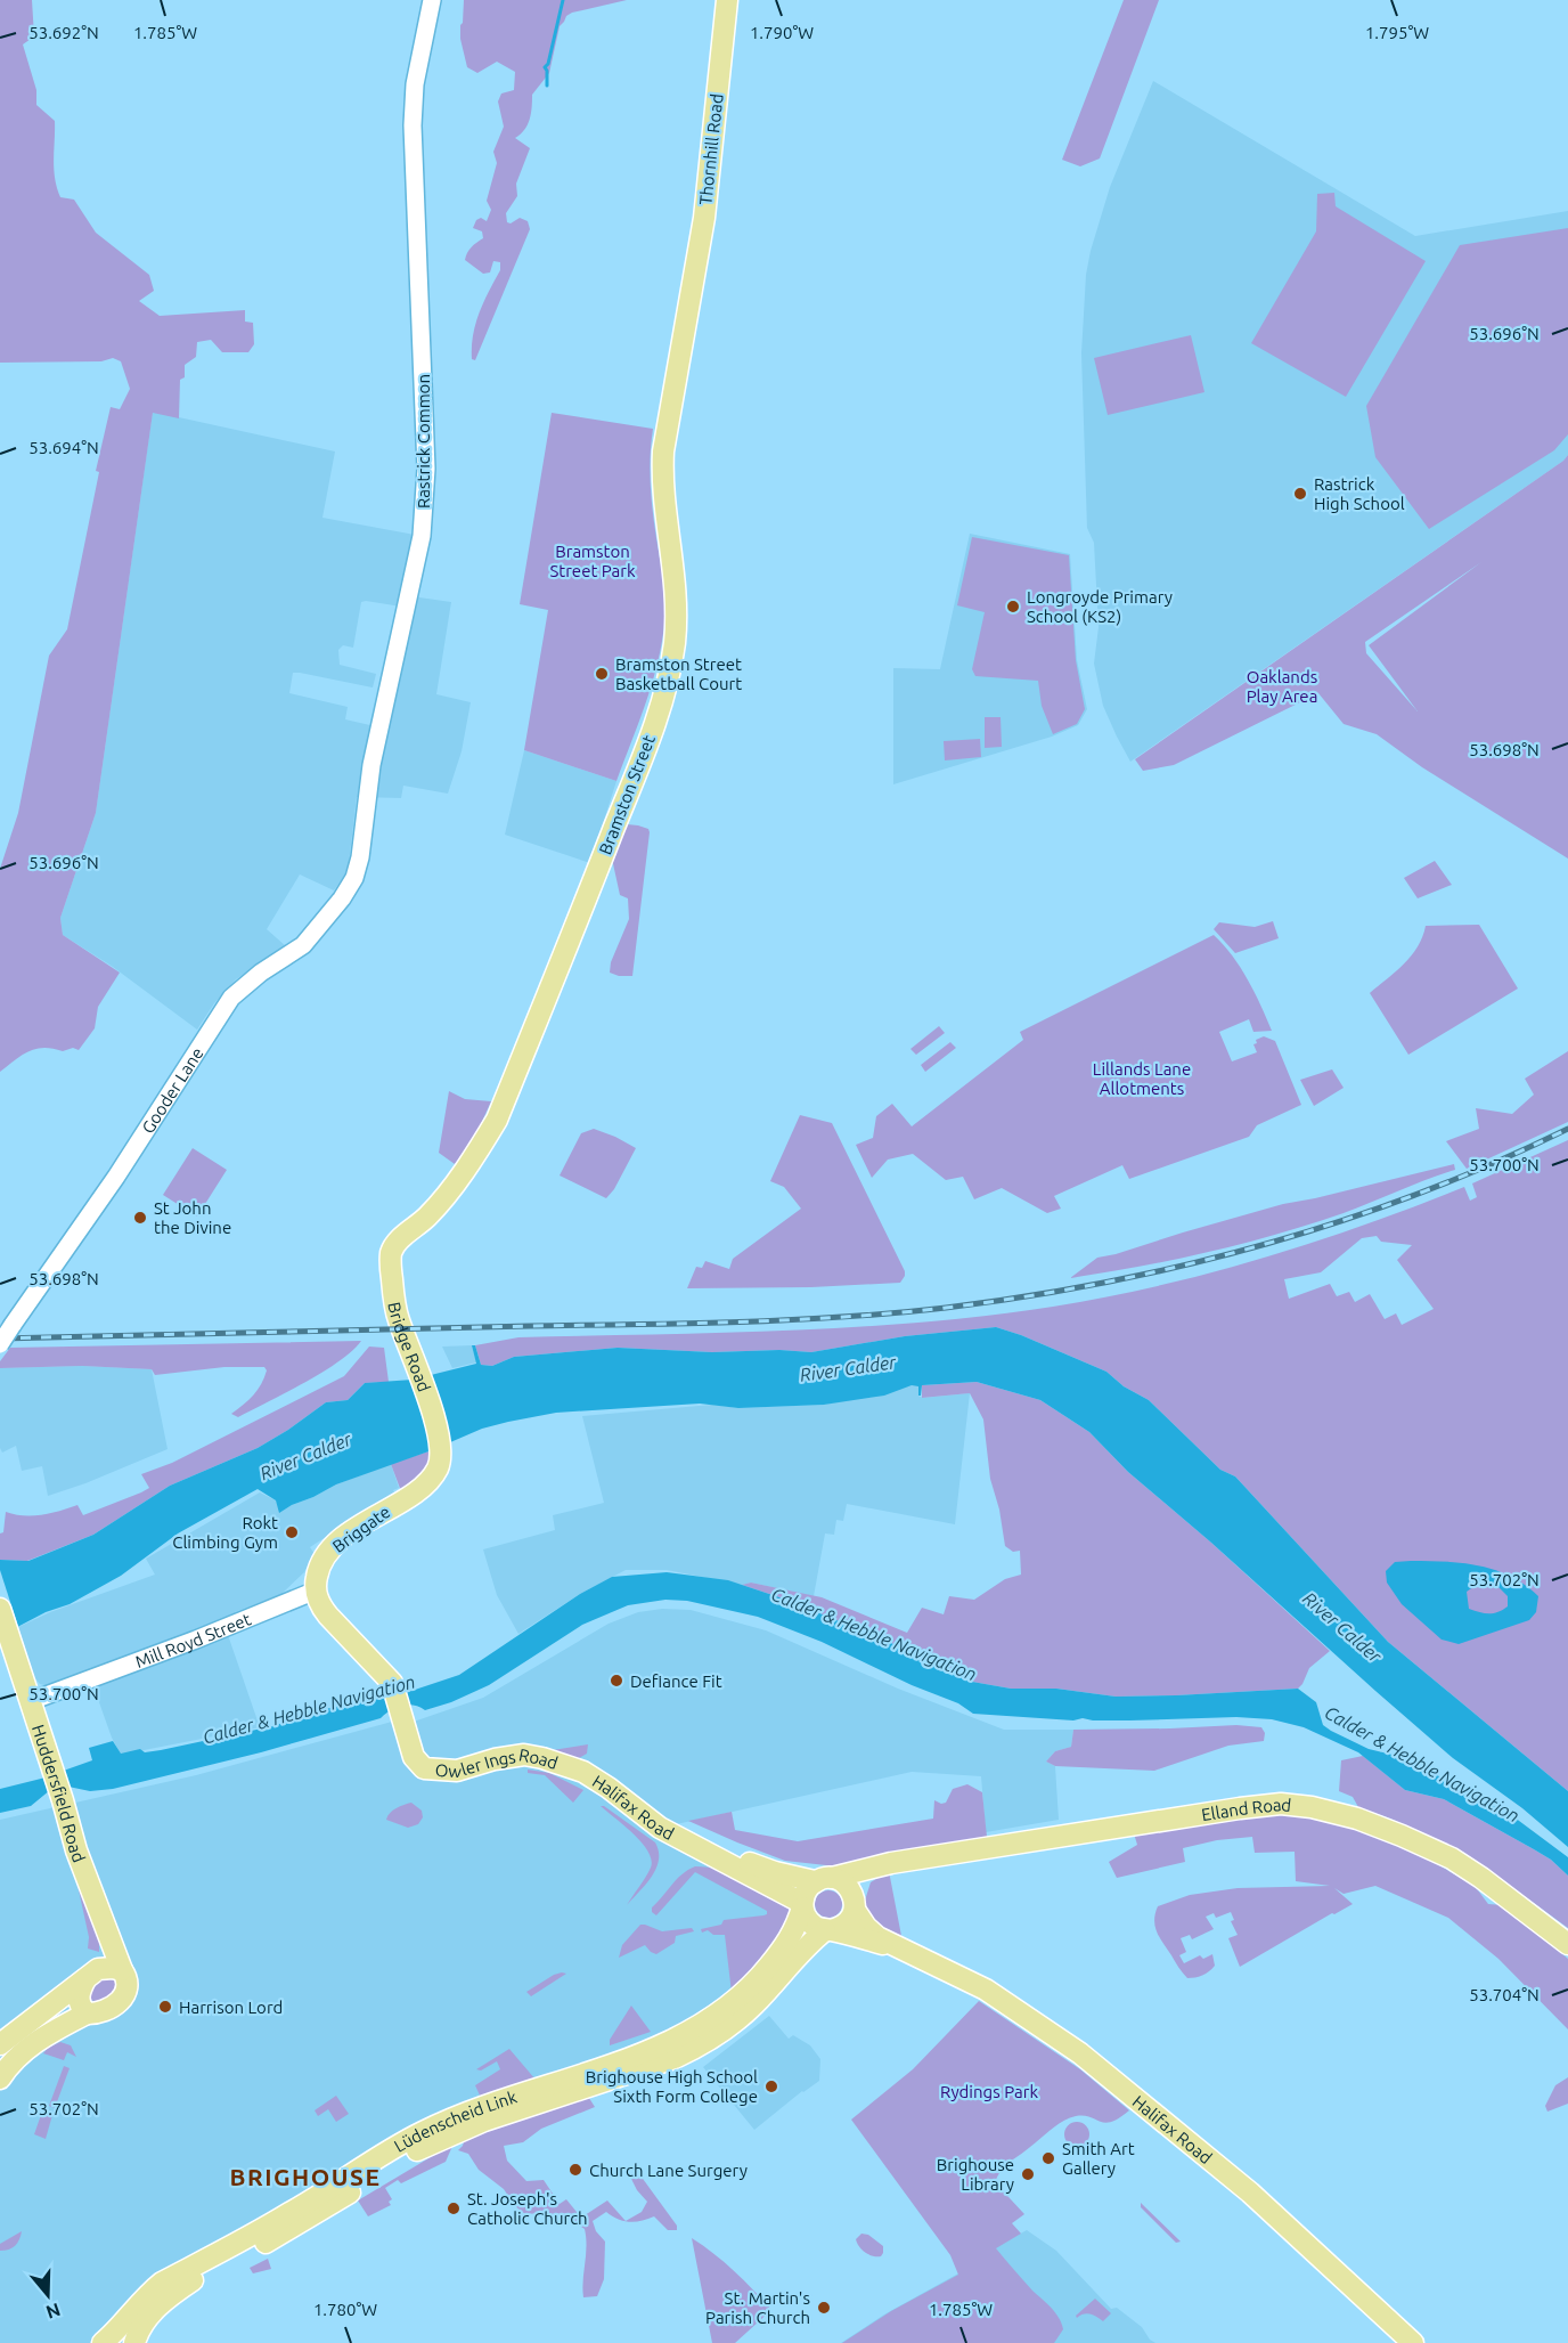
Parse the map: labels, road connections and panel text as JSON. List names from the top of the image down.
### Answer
{
  "streets": {
    "main road": [
      "Thornhill Road",
      "Bramston Street",
      "Bridge Road",
      "Briggate",
      "Owler Ings Road",
      "Huddersfield Road",
      "Halifax Road",
      "Elland Road",
      "Lüdenscheid Link"
    ],
    "street": ["Rastrick Common", "Gooder Lane", "Mill Royd Street"]
  },
  "crossings": [
    ["Thornhill Road", "Bramston Street"],
    ["Rastrick Common", "Gooder Lane"],
    ["Bramston Street", "Bridge Road"],
    ["Bridge Road", "Briggate"],
    ["Briggate", "Mill Royd Street"],
    ["Briggate", "Owler Ings Road"],
    ["Mill Royd Street", "Owler Ings Road"],
    ["Mill Royd Street", "Huddersfield Road"],
    ["Owler Ings Road", "Halifax Road"],
    ["Halifax Road", "Elland Road"],
    ["Halifax Road", "Lüdenscheid Link"],
    ["Elland Road", "Lüdenscheid Link"]
  ],
  "districts": ["BRIGHOUSE"],
  "water": ["River Calder", "Calder & Hebble Navigation"],
  "parks": [
    "Bramston Street Park",
    "Oaklands Play Area",
    "Lillands Lane Allotments",
    "Rydings Park"
  ],
  "places": [
    "Rastrick High School",
    "Longroyde Primary School (KS2)",
    "Bramston Street Basketball Court",
    "St John the Divine",
    "Rokt Climbing Gym",
    "Defiance Fit",
    "Harrison Lord",
    "Brighouse High School Sixth Form College",
    "Smith Art Gallery",
    "Church Lane Surgery",
    "Brighouse Library",
    "St. Joseph's Catholic Church",
    "St. Martin's Parish Church"
  ],
  "north": "bottom",
  "coordinates": [
    "53.692°N",
    "1.785°W",
    "1.790°W",
    "1.795°W",
    "53.696°N",
    "53.694°N",
    "53.698°N",
    "53.700°N",
    "53.702°N",
    "53.704°N",
    "1.780°W"
  ]
}
